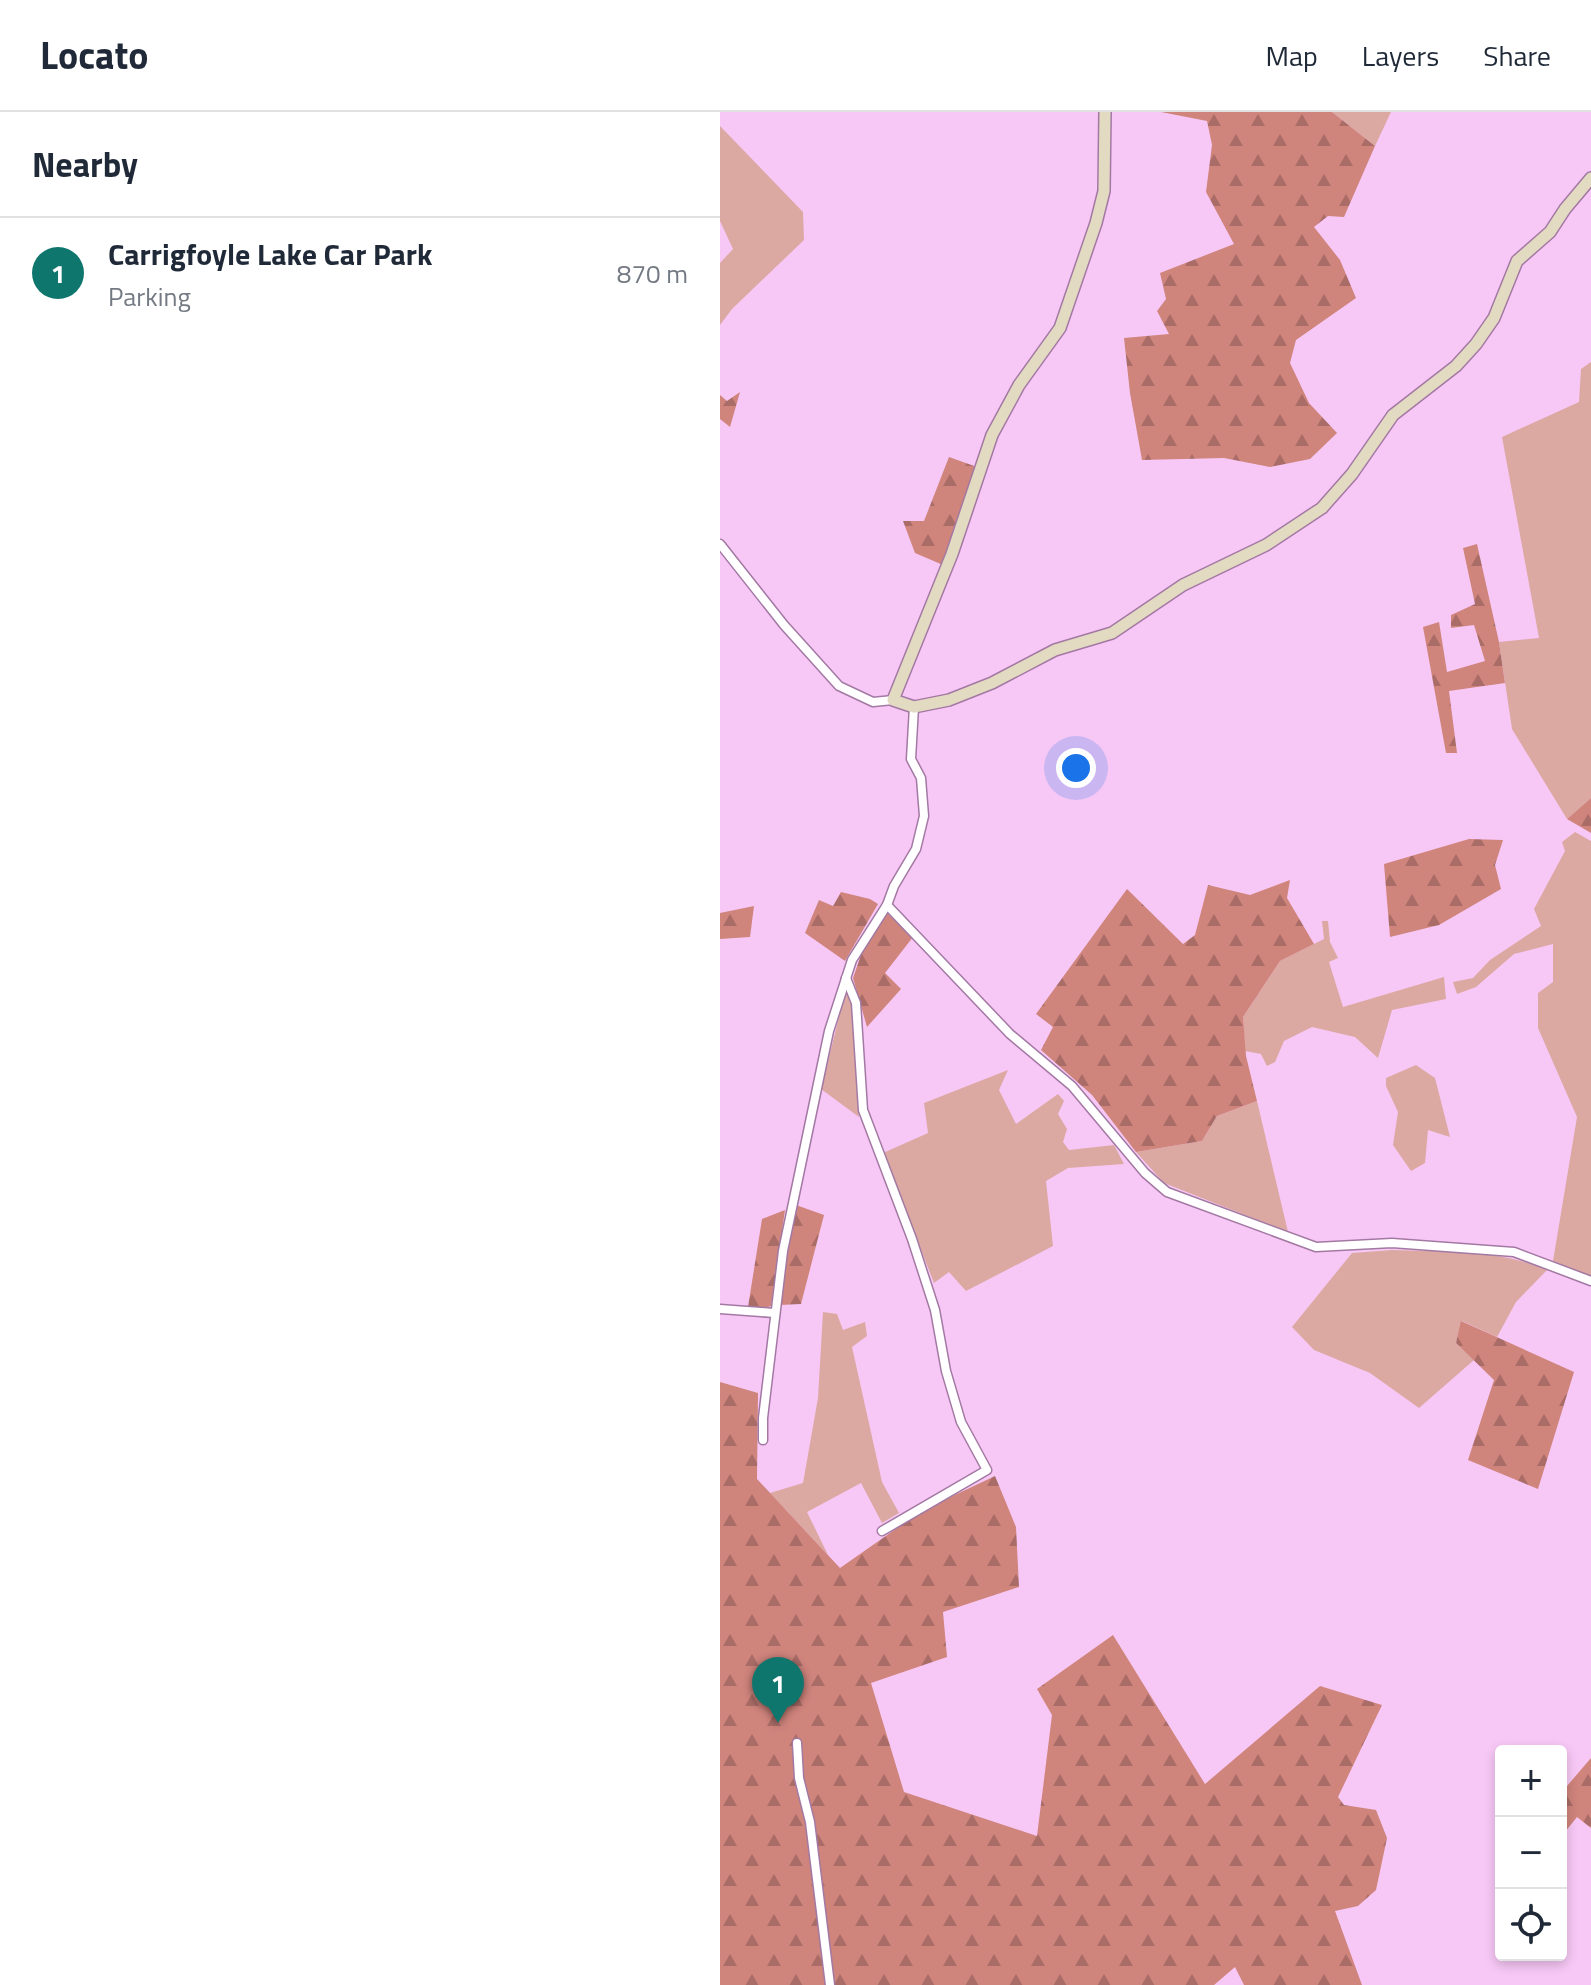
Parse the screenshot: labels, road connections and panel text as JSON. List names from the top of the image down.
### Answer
{
  "page": {
    "header": "Locato",
    "nav": ["Map", "Layers", "Share"],
    "heading": "Nearby",
    "list": [
      {
        "mark": "1",
        "name": "Carrigfoyle Lake Car Park",
        "note": "Parking",
        "value": "870 m"
      }
    ],
    "pins": "1",
    "map_buttons": ["+", "−"]
  }
}
